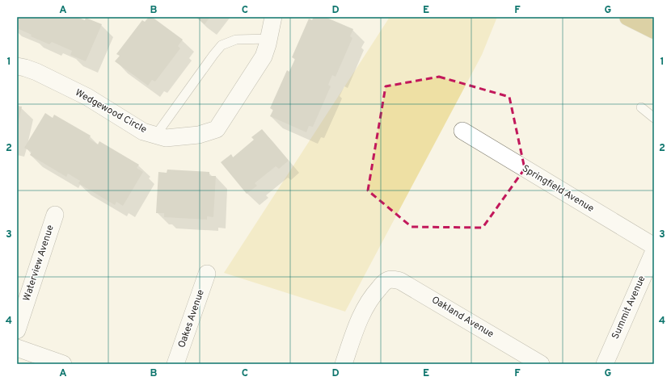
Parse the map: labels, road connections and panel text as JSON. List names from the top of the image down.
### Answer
{
  "streets": {
    "street": [
      "Wedgewood Circle",
      "Springfield Avenue",
      "Waterview Avenue",
      "Summit Avenue",
      "Oakland Avenue",
      "Oakes Avenue"
    ]
  },
  "grid": {
    "columns": [
      "A",
      "B",
      "C",
      "D",
      "E",
      "F",
      "G"
    ],
    "rows": [
      "1",
      "2",
      "3",
      "4"
    ]
  }
}
